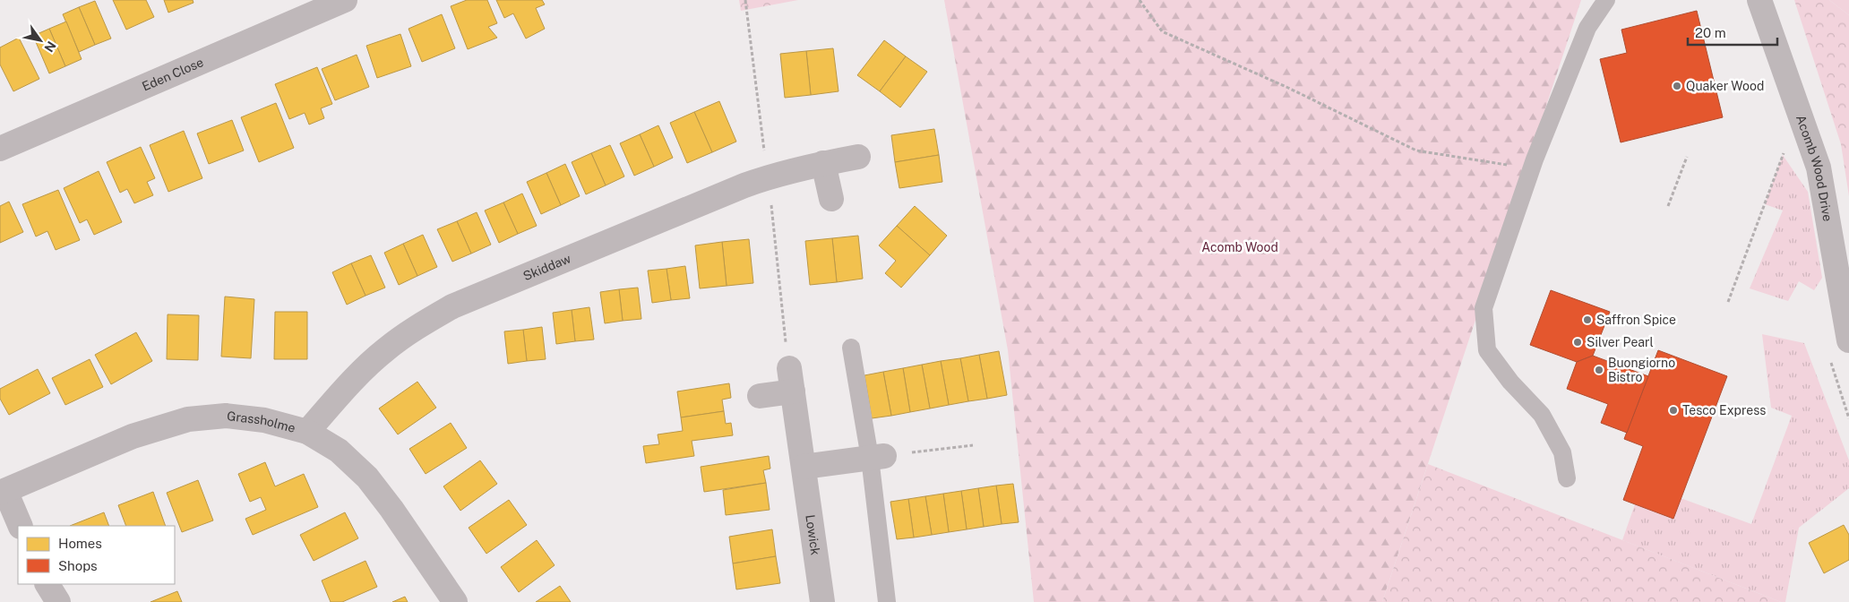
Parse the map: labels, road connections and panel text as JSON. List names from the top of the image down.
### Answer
{
  "streets": {
    "street": [
      "Eden Close",
      "Acomb Wood Drive",
      "Skiddaw",
      "Grassholme",
      "Lowick"
    ]
  },
  "crossings": [
    ["Skiddaw", "Grassholme"]
  ],
  "parks": ["Acomb Wood"],
  "places": [
    "Quaker Wood",
    "Saffron Spice",
    "Silver Pearl",
    "Buongiorno Bistro",
    "Tesco Express"
  ],
  "legend": ["Homes", "Shops"],
  "scale_bar": "20 m",
  "north": "bottom right"
}
